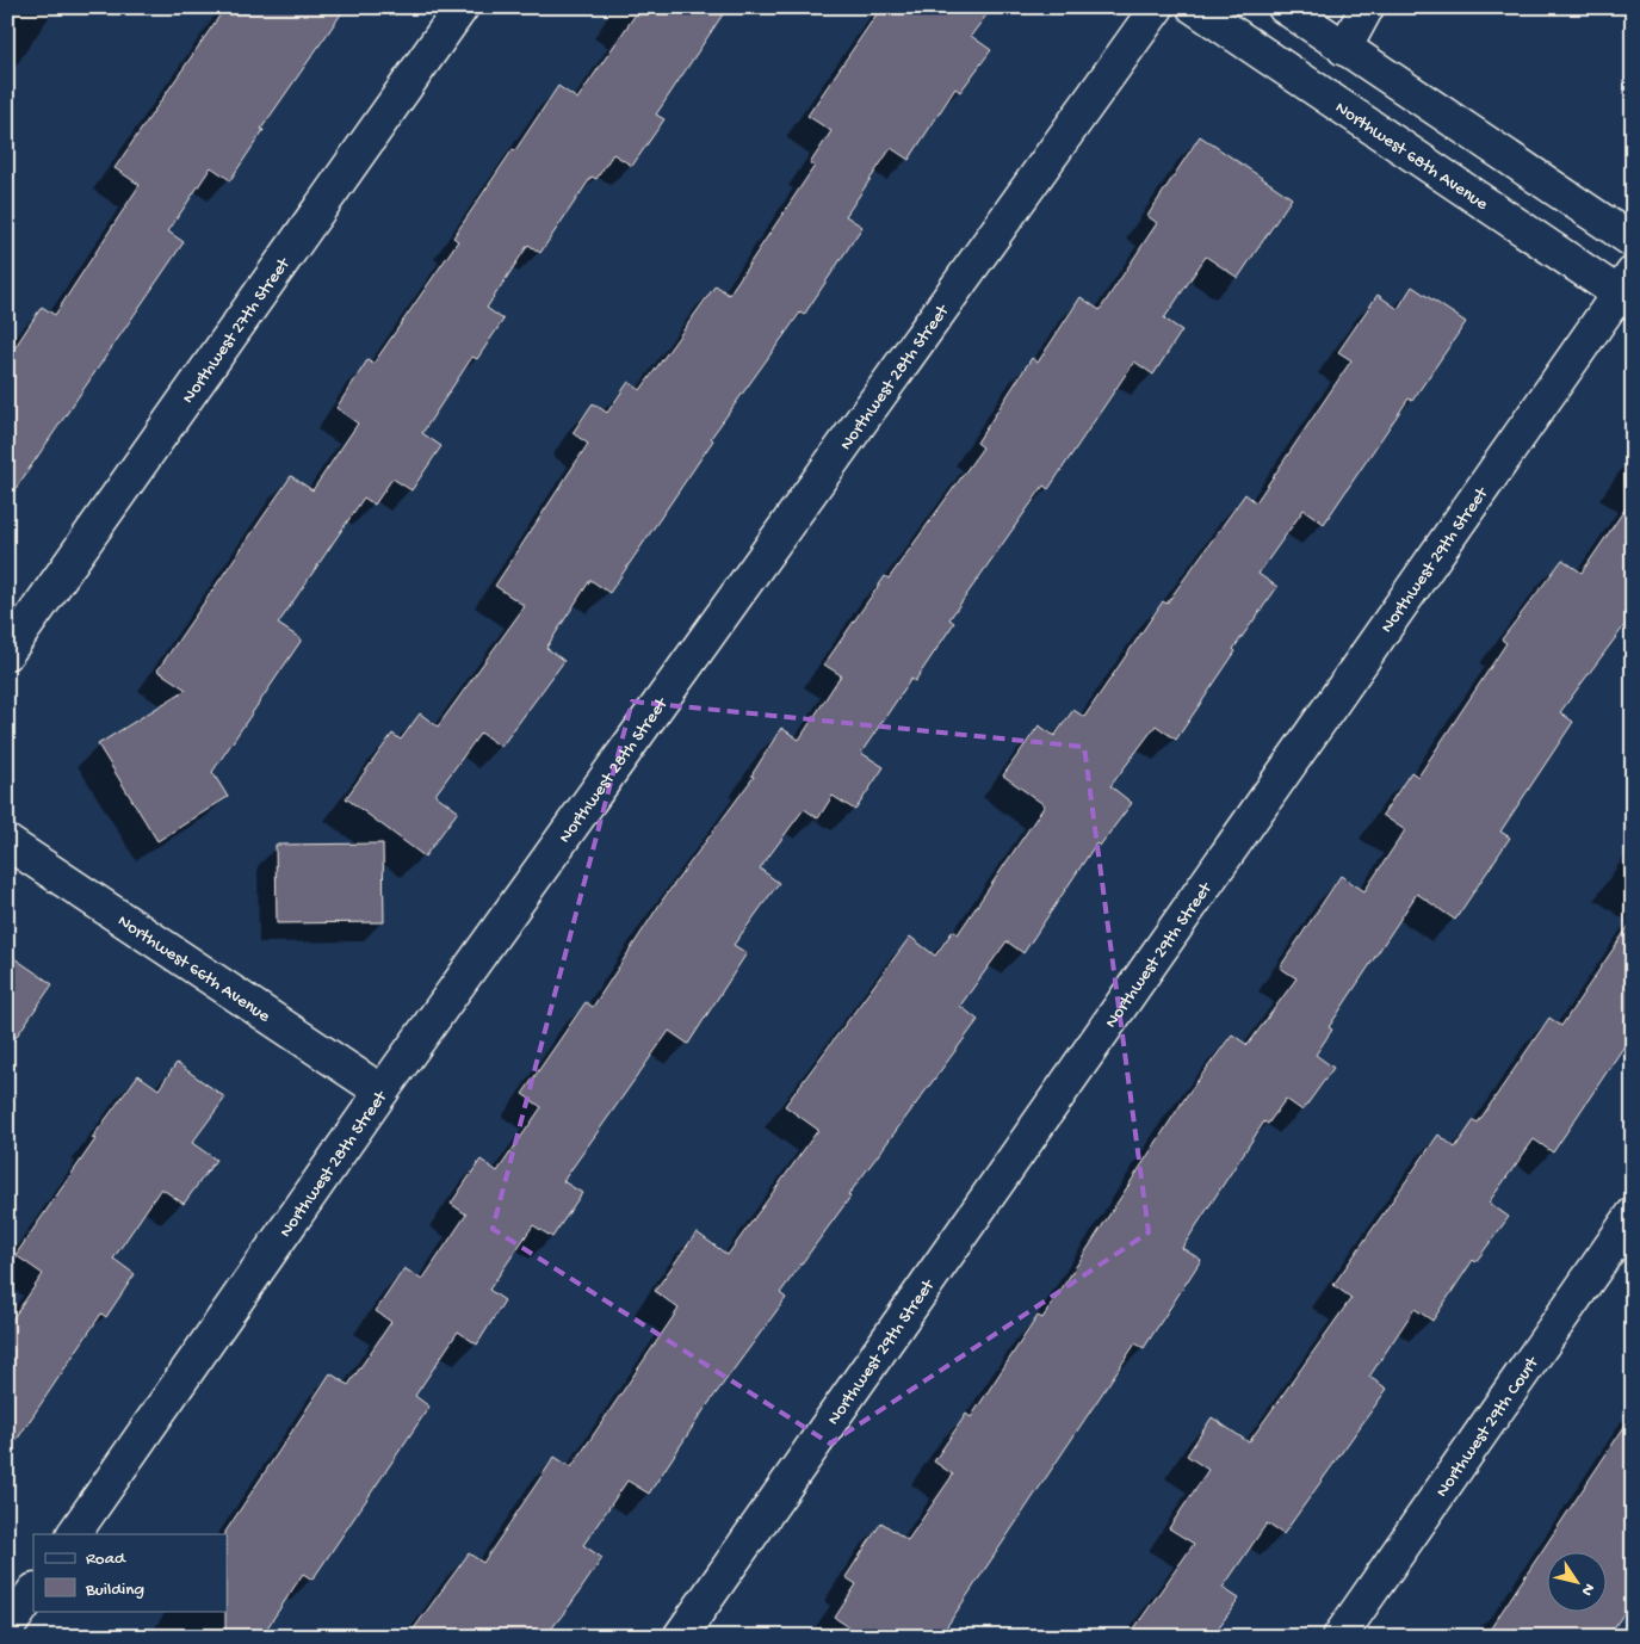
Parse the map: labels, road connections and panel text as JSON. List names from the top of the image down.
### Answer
{
  "streets": {
    "street": [
      "Northwest 68th Avenue",
      "Northwest 27th Street",
      "Northwest 28th Street",
      "Northwest 29th Street",
      "Northwest 66th Avenue",
      "Northwest 29th Court"
    ]
  },
  "crossings": [
    ["Northwest 68th Avenue", "Northwest 29th Street"],
    ["Northwest 28th Street", "Northwest 66th Avenue"]
  ],
  "legend": ["Road", "Building"],
  "north": "bottom right"
}
